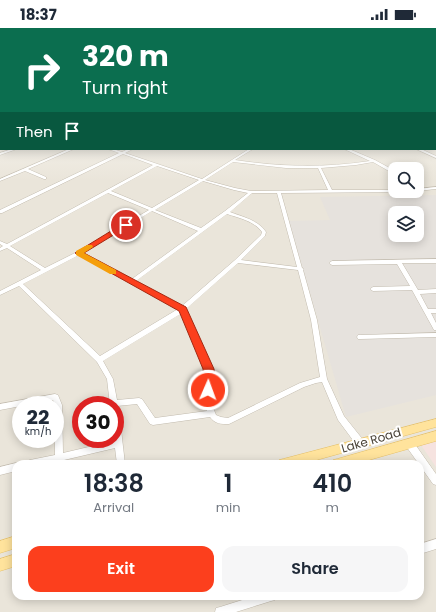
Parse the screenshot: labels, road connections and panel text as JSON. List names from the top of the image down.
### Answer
{
  "streets": {
    "main road": ["Lake Road"]
  },
  "page": {
    "status": "18:37",
    "turn": ["320 m", "Turn right"],
    "then": "Then",
    "speed": "22 km/h",
    "limit": "30",
    "eta": [
      "18:38",
      "Arrival",
      "1",
      "min",
      "410",
      "m"
    ],
    "buttons": ["Exit", "Share"]
  }
}
